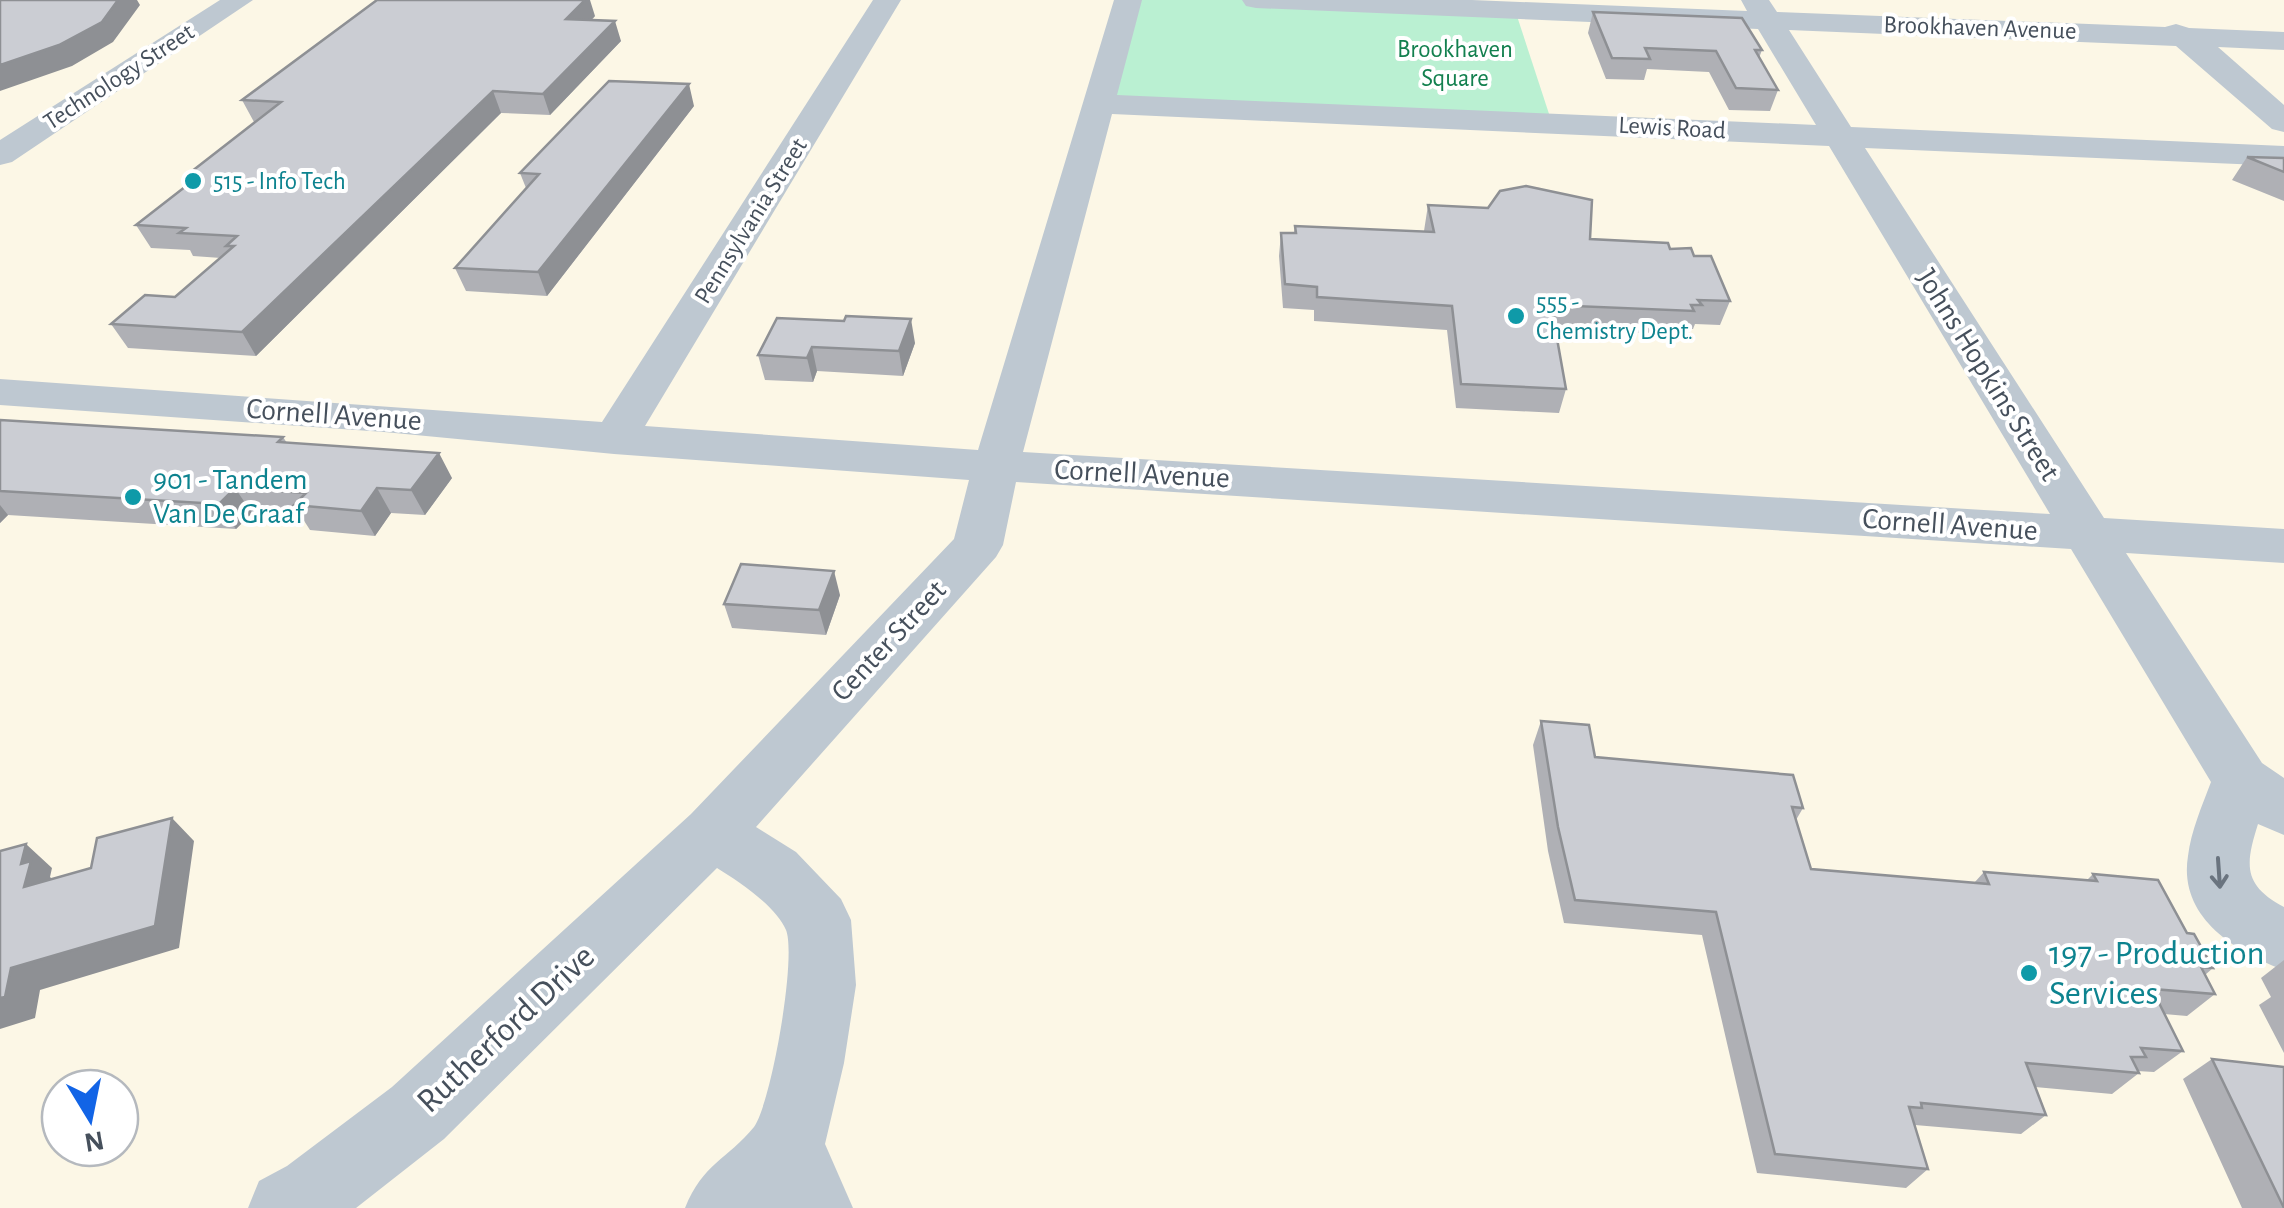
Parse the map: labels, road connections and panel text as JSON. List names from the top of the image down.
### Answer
{
  "streets": {
    "street": [
      "Brookhaven Avenue",
      "Technology Street",
      "Lewis Road",
      "Pennsylvania Street",
      "Johns Hopkins Street",
      "Cornell Avenue",
      "Center Street",
      "Rutherford Drive"
    ]
  },
  "crossings": [
    ["Brookhaven Avenue", "Johns Hopkins Street"],
    ["Lewis Road", "Johns Hopkins Street"],
    ["Lewis Road", "Center Street"],
    ["Pennsylvania Street", "Cornell Avenue"],
    ["Johns Hopkins Street", "Cornell Avenue"],
    ["Cornell Avenue", "Center Street"],
    ["Center Street", "Rutherford Drive"]
  ],
  "parks": ["Brookhaven Square"],
  "places": [
    "515 - Info Tech",
    "555 - Chemistry Dept.",
    "901 - Tandem Van De Graaf",
    "197 - Production Services"
  ],
  "north": "bottom"
}
